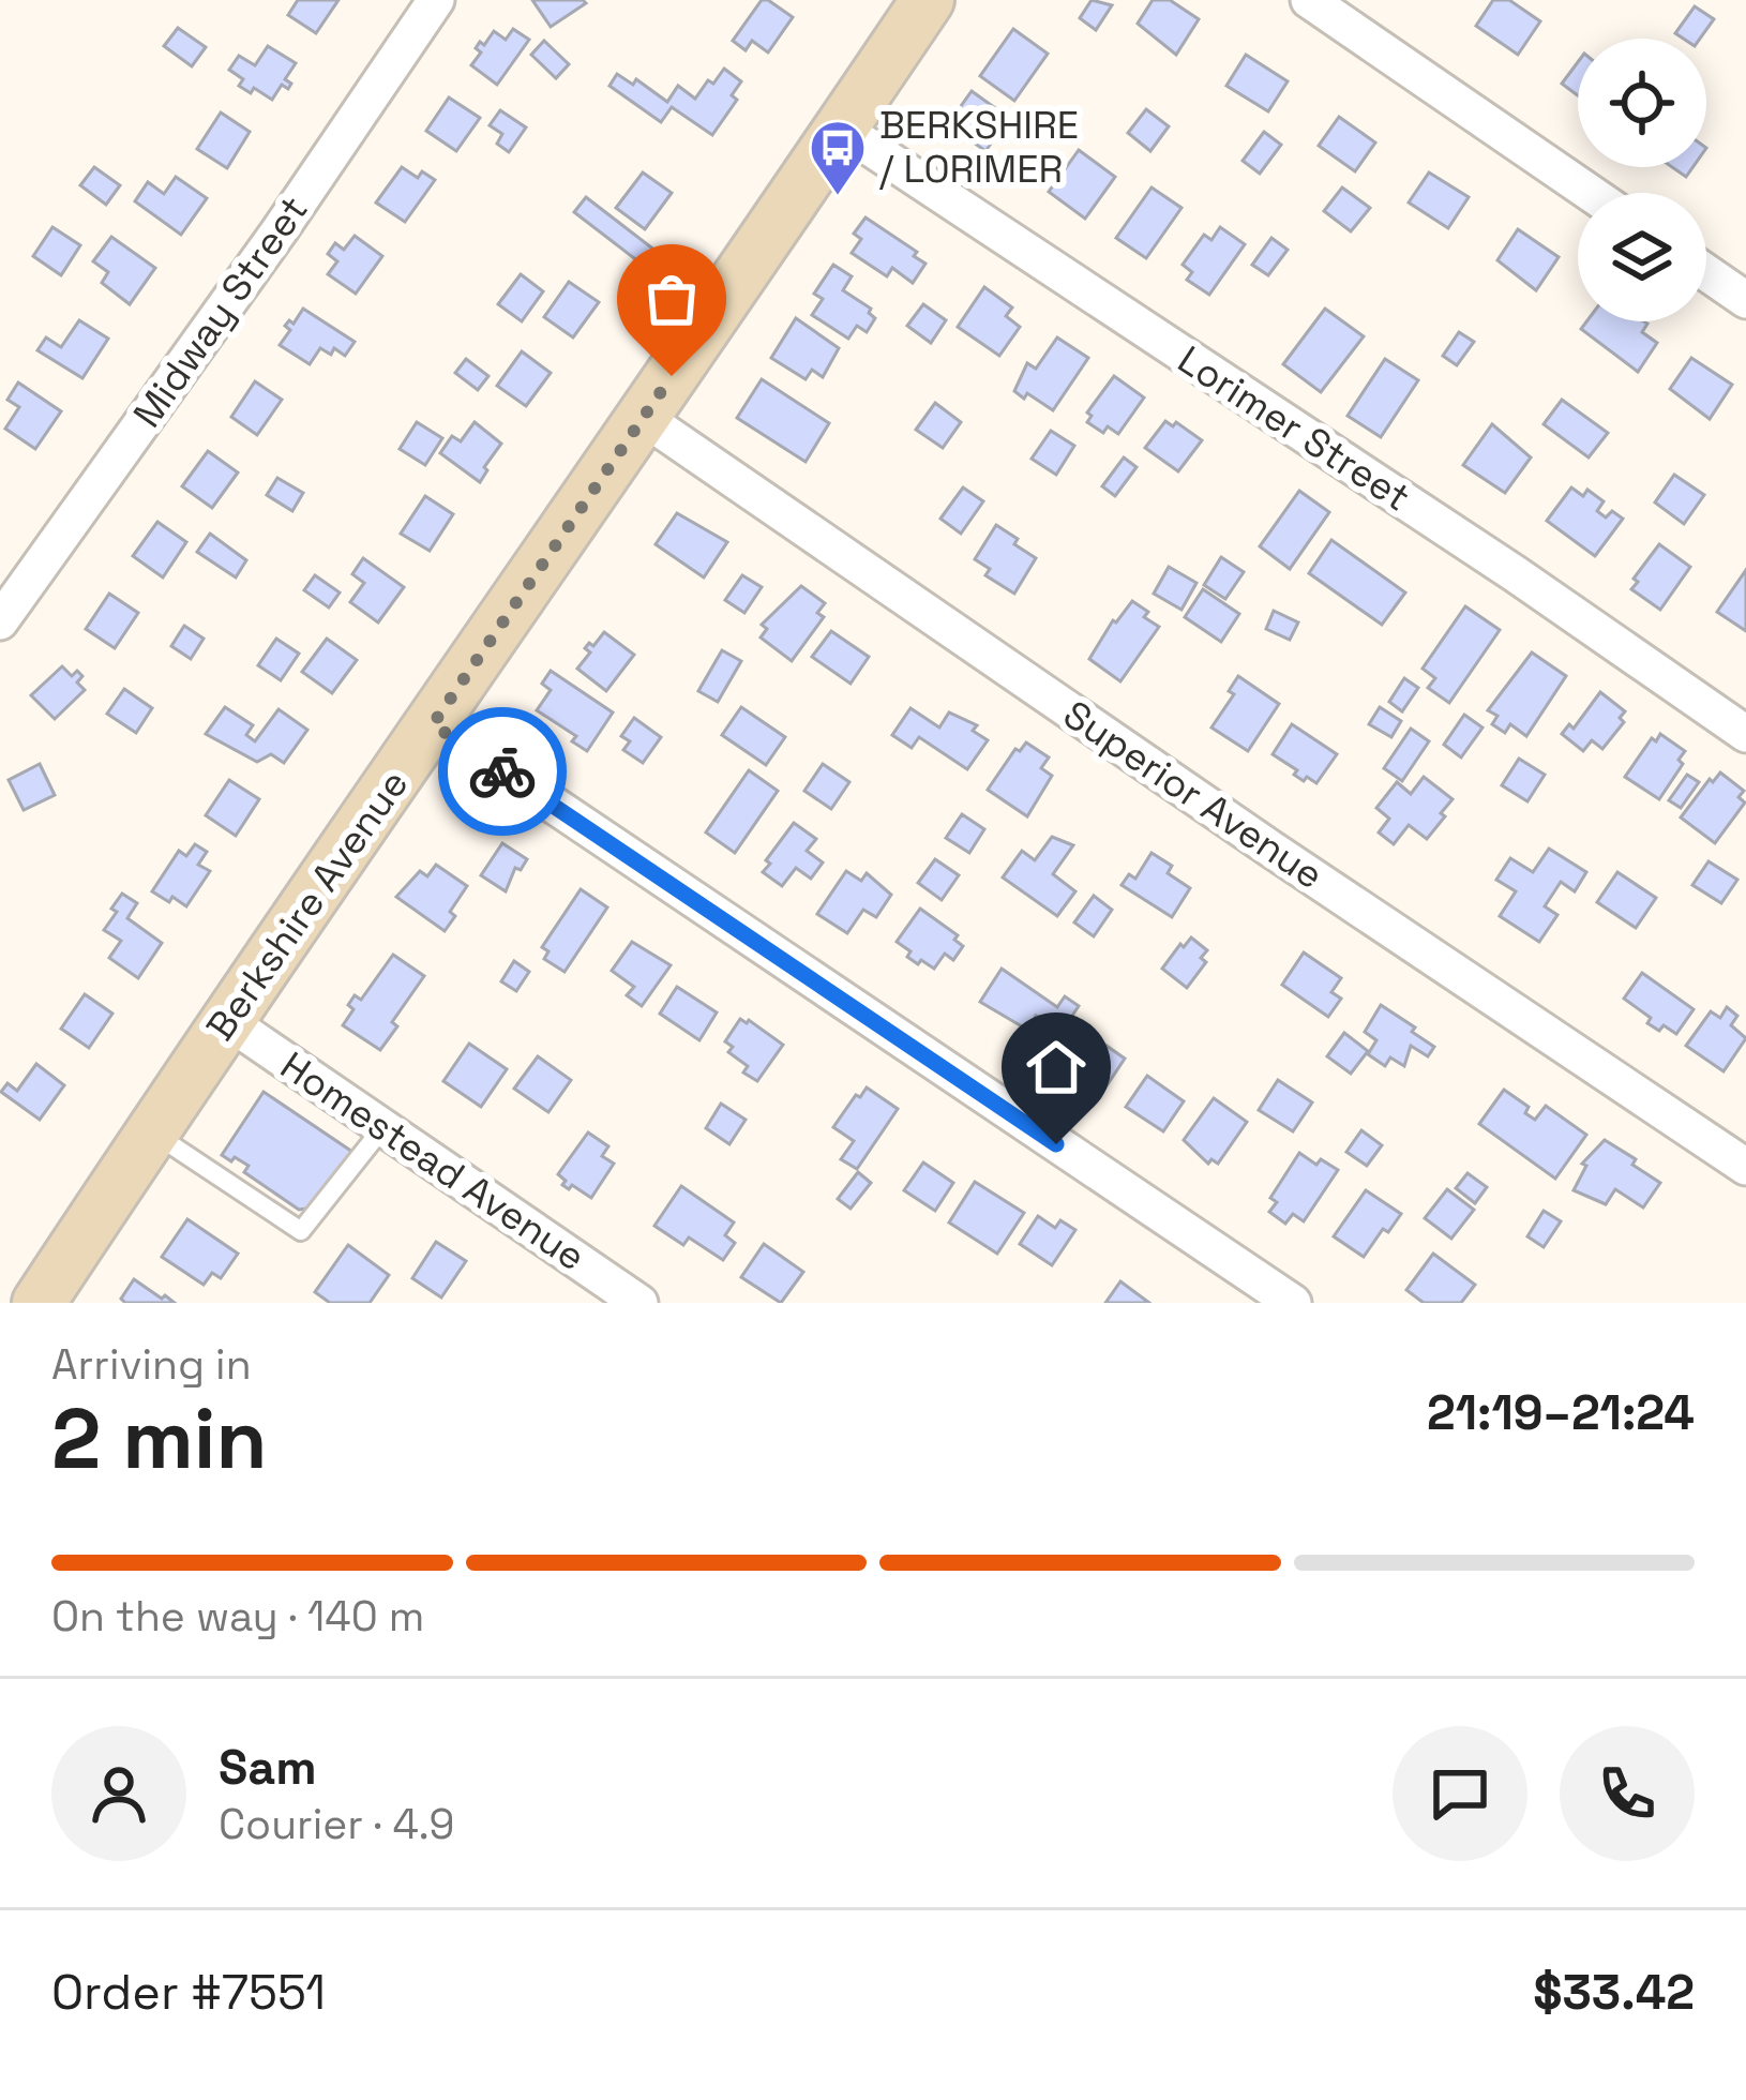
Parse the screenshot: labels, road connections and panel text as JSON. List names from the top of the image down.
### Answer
{
  "streets": {
    "main road": ["Berkshire Avenue"],
    "street": [
      "Midway Street",
      "Lorimer Street",
      "Superior Avenue",
      "Homestead Avenue"
    ]
  },
  "crossings": [
    ["Lorimer Street", "Berkshire Avenue"],
    ["Superior Avenue", "Berkshire Avenue"],
    ["Berkshire Avenue", "Homestead Avenue"]
  ],
  "places": {
    "bus stop": ["BERKSHIRE / LORIMER"]
  },
  "page": {
    "heading": ["2 min", "Arriving in", "21:19–21:24"],
    "panel": [
      "Sam",
      "Courier · 4.9",
      "Order #7551",
      "$33.42"
    ],
    "bar": "On the way · 140 m"
  }
}
